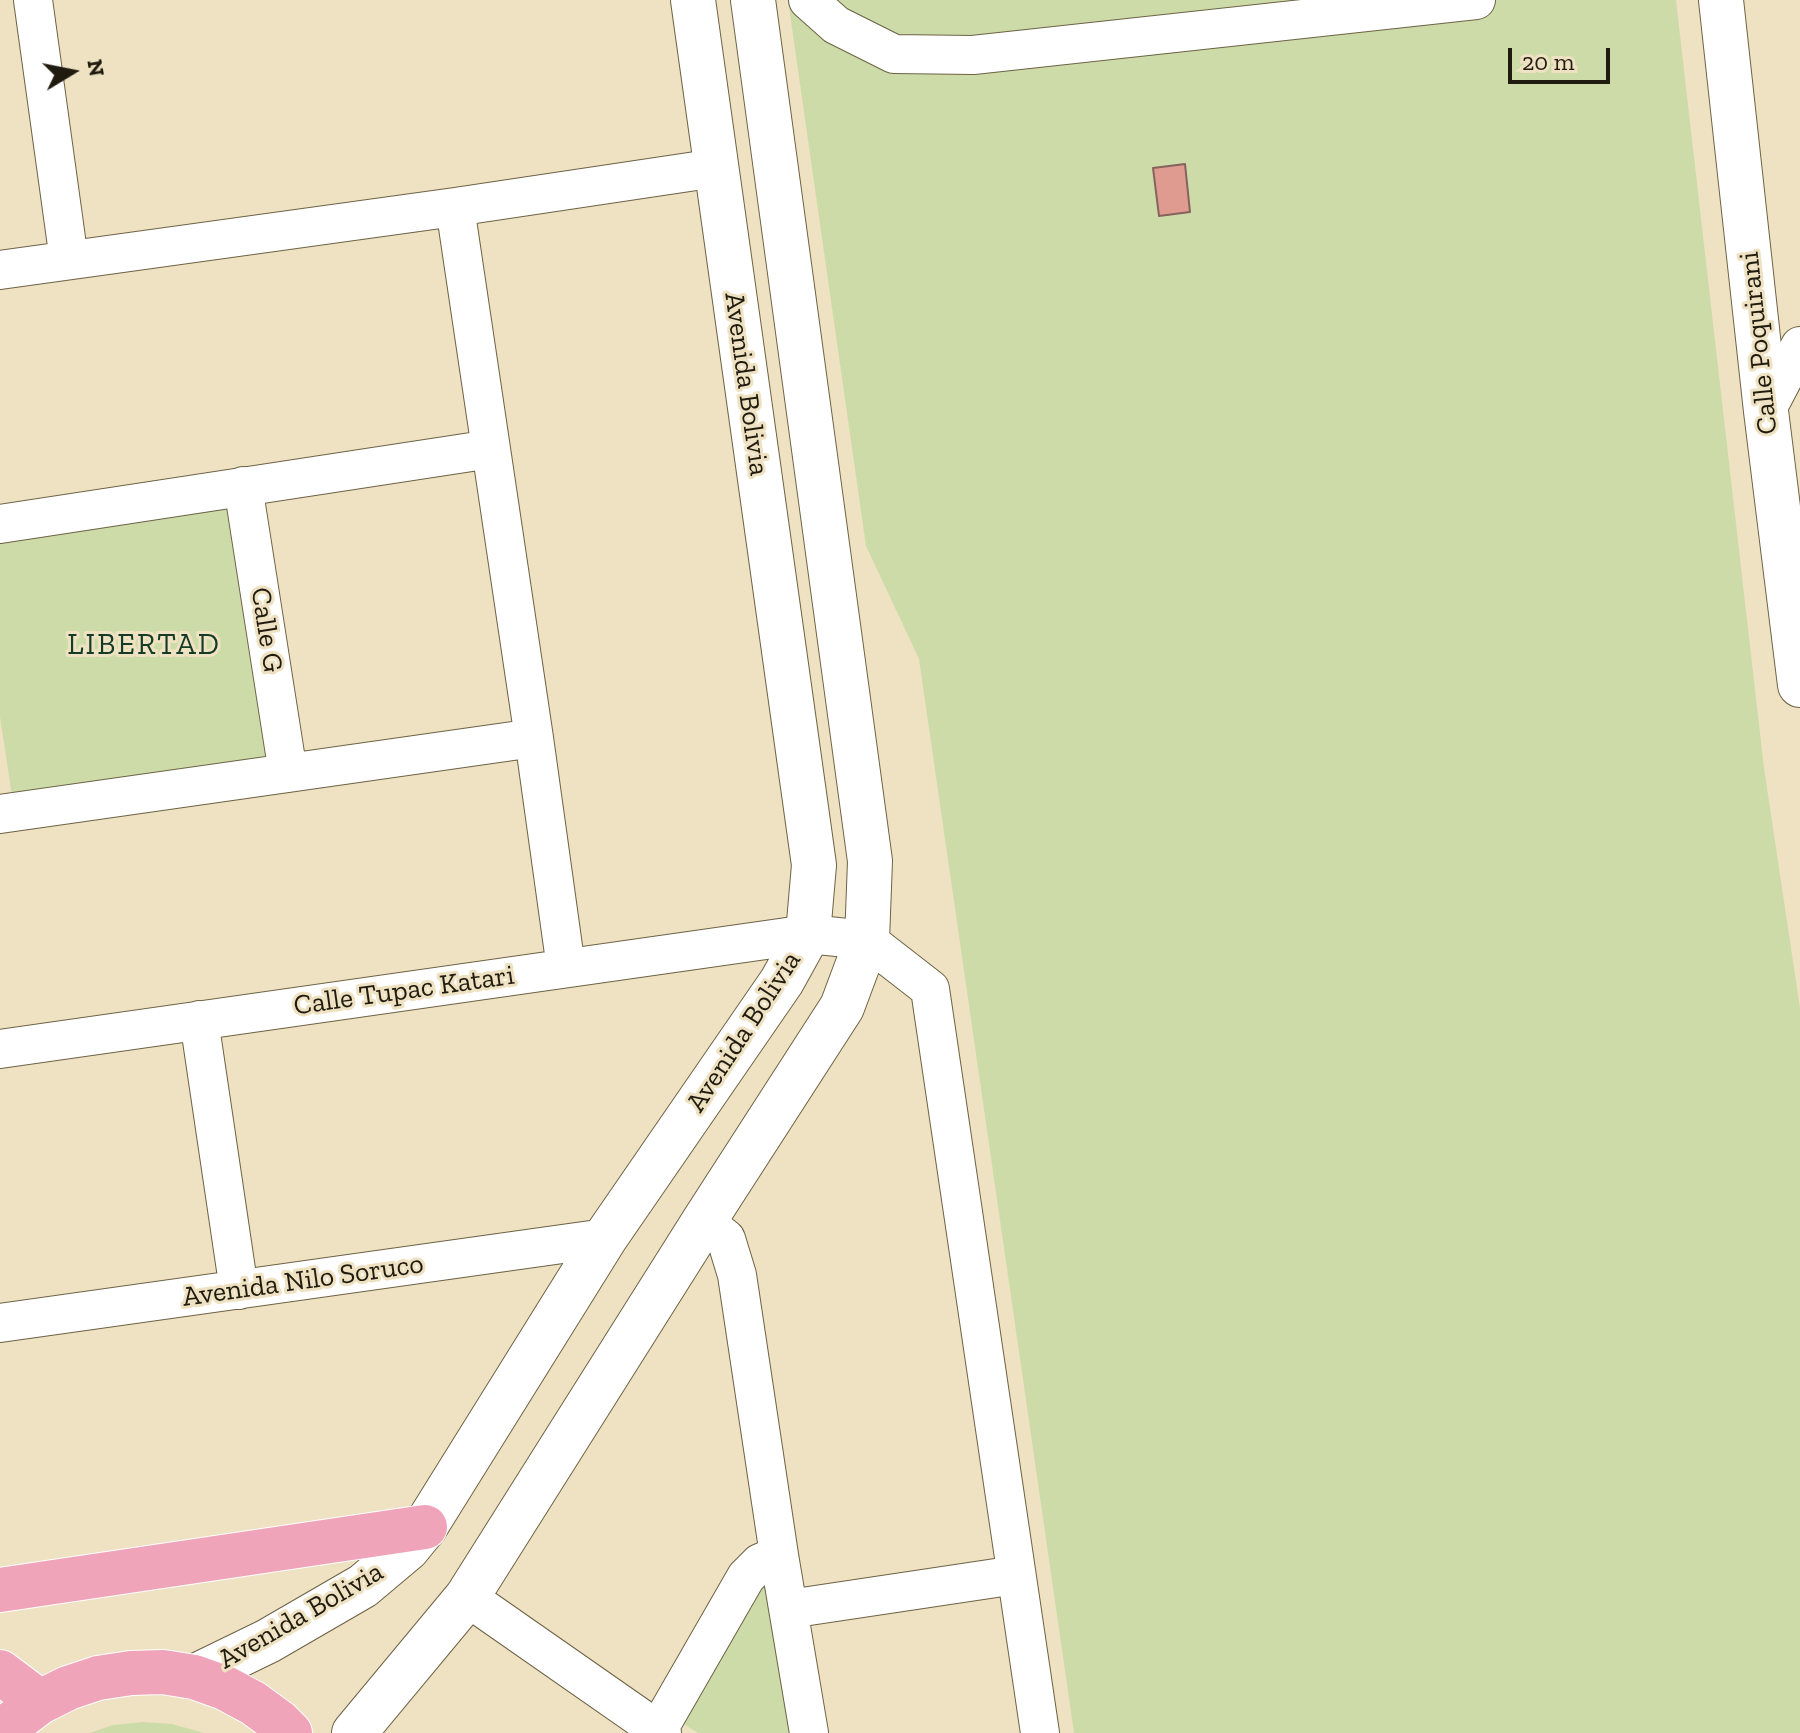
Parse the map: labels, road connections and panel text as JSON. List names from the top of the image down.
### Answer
{
  "streets": {
    "street": [
      "Calle Poquirani",
      "Avenida Bolivia",
      "Calle G",
      "Calle Tupac Katari",
      "Avenida Nilo Soruco"
    ]
  },
  "crossings": [
    ["Avenida Bolivia", "Calle Tupac Katari"],
    ["Avenida Bolivia", "Avenida Nilo Soruco"]
  ],
  "districts": ["LIBERTAD"],
  "scale_bar": "20 m",
  "north": "right"
}
